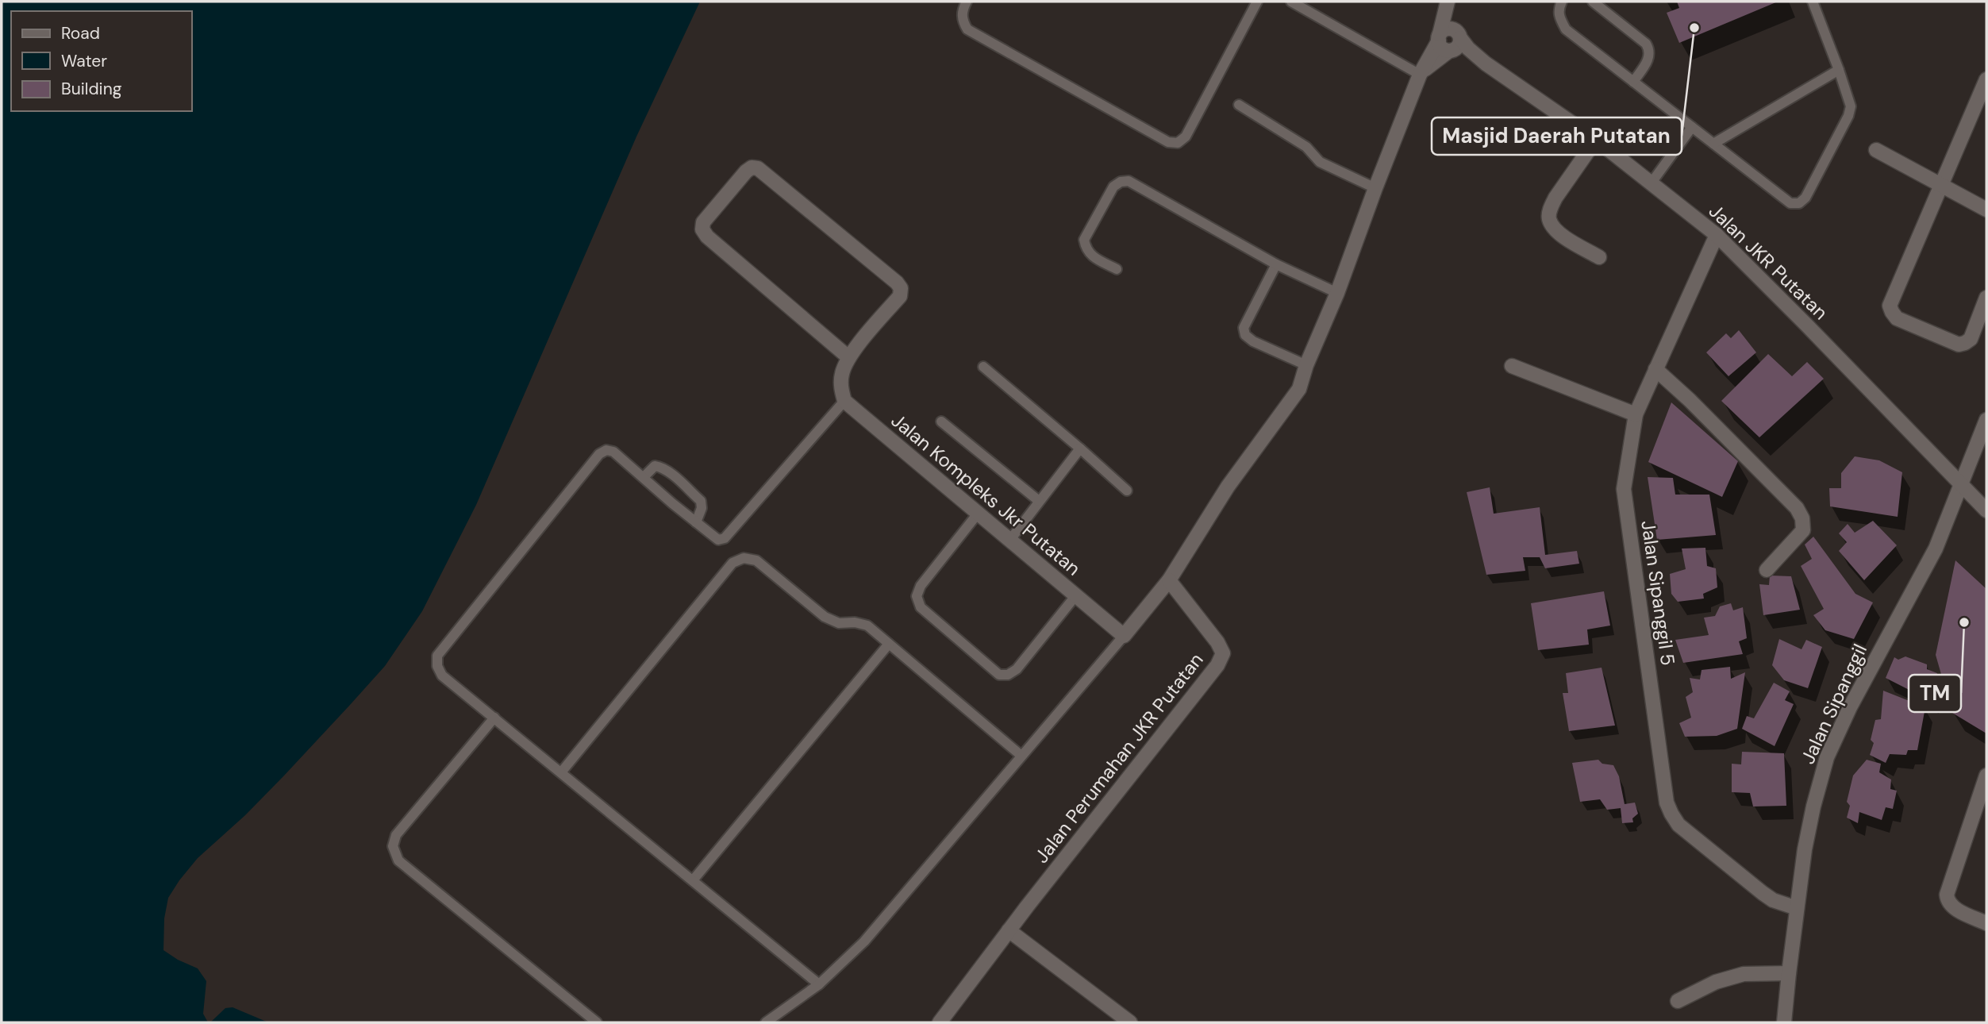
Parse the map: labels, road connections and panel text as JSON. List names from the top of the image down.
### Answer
{
  "streets": {
    "street": [
      "Jalan JKR Putatan",
      "Jalan Kompleks Jkr Putatan",
      "Jalan Sipanggil 5",
      "Jalan Sipanggil",
      "Jalan Perumahan JKR Putatan"
    ]
  },
  "crossings": [
    ["Jalan JKR Putatan", "Jalan Sipanggil 5"],
    ["Jalan JKR Putatan", "Jalan Sipanggil"],
    ["Jalan Sipanggil 5", "Jalan Sipanggil"]
  ],
  "places": ["Masjid Daerah Putatan", "TM"],
  "legend": ["Road", "Water", "Building"]
}
